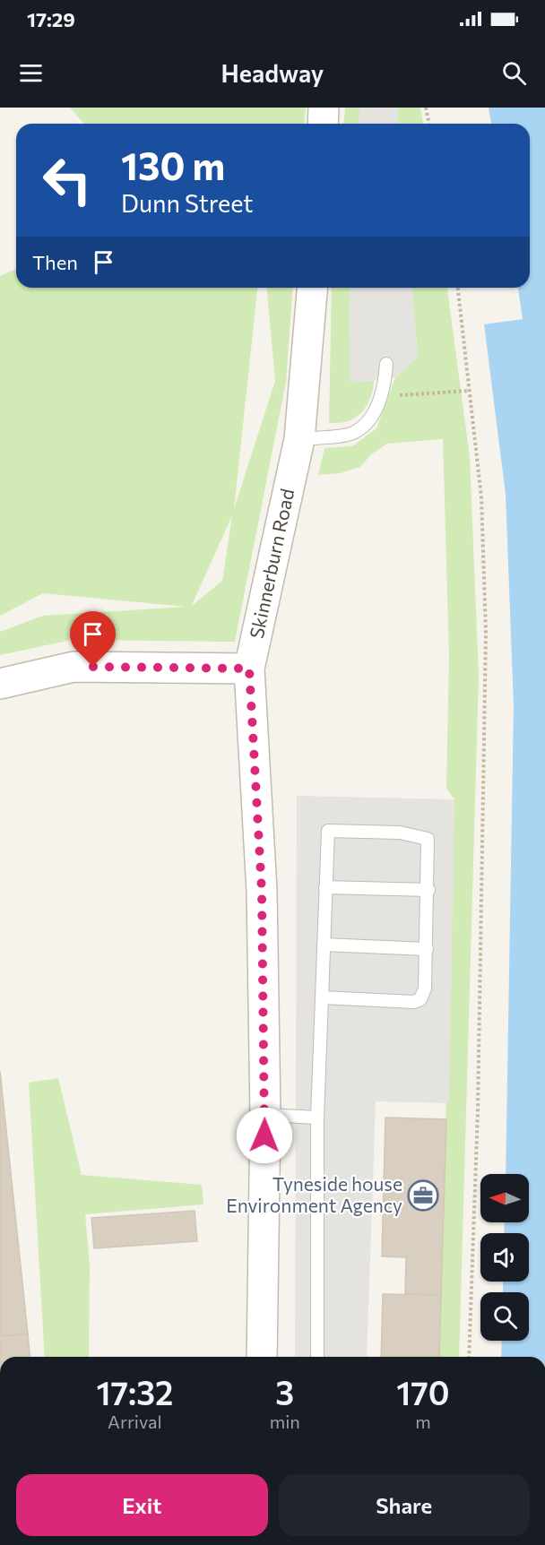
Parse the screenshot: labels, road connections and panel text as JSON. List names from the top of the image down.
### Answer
{
  "streets": {
    "street": ["Skinnerburn Road"]
  },
  "places": {
    "office": ["Tyneside house Environment Agency"]
  },
  "north": "left",
  "page": {
    "status": "17:29",
    "header": "Headway",
    "turn": ["130 m", "Dunn Street"],
    "then": "Then",
    "eta": [
      "17:32",
      "Arrival",
      "3",
      "min",
      "170",
      "m"
    ],
    "buttons": ["Exit", "Share"]
  }
}
